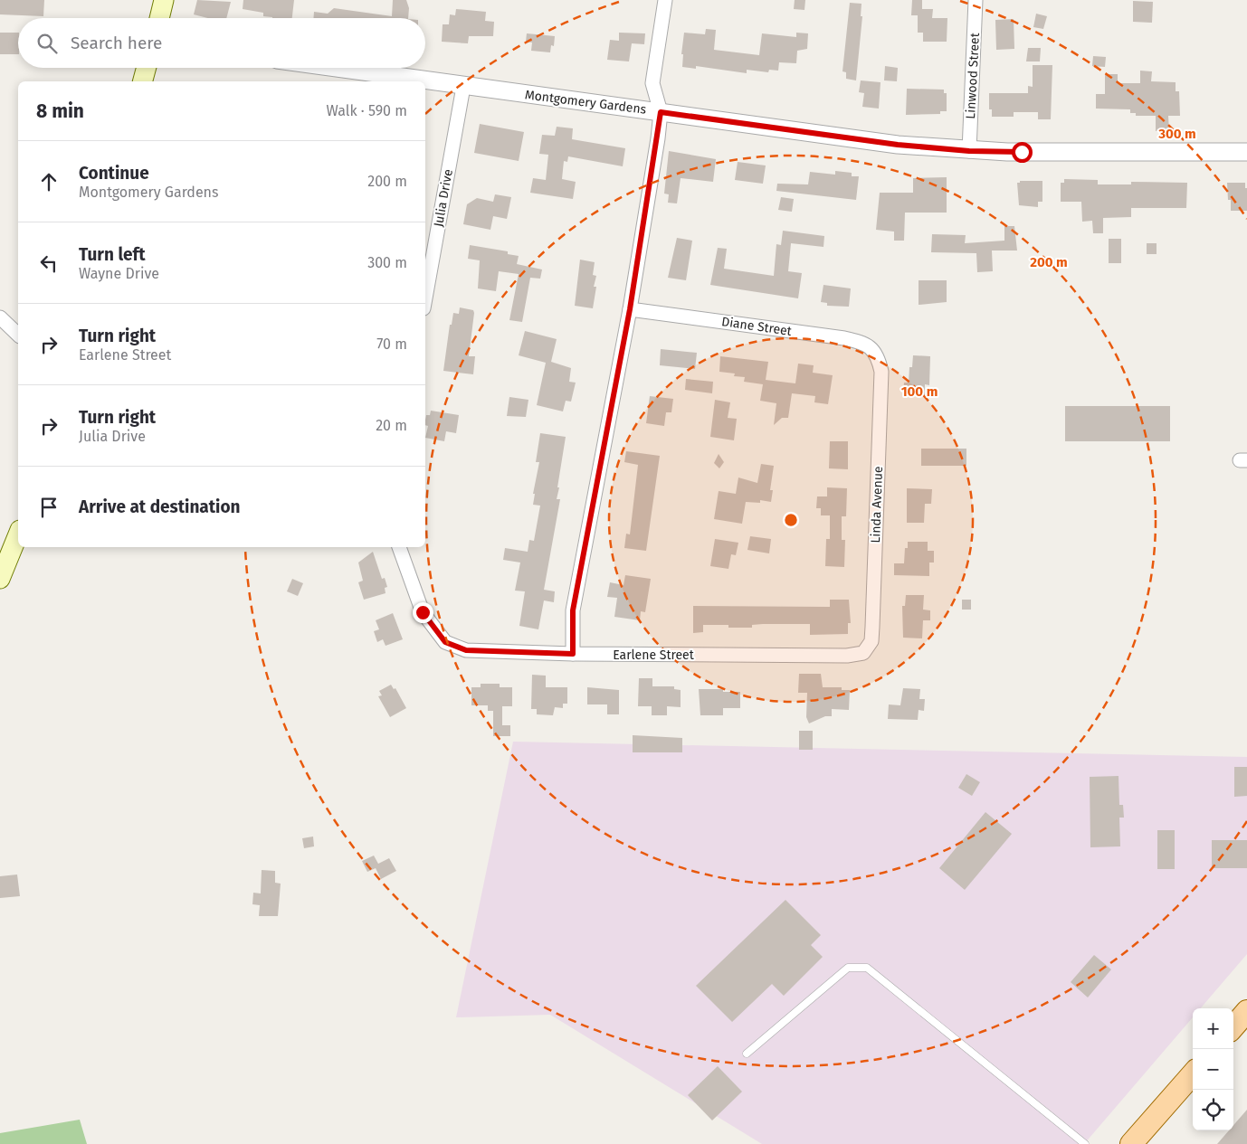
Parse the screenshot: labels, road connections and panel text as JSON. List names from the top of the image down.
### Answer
{
  "streets": {
    "street": [
      "Linwood Street",
      "Montgomery Gardens",
      "Julia Drive",
      "Diane Street",
      "Linda Avenue",
      "Earlene Street"
    ]
  },
  "crossings": [
    ["Linwood Street", "Montgomery Gardens"],
    ["Montgomery Gardens", "Julia Drive"],
    ["Diane Street", "Linda Avenue"],
    ["Linda Avenue", "Earlene Street"]
  ],
  "page": {
    "search": "Search here",
    "heading": ["8 min", "Walk · 590 m"],
    "list": [
      ["Continue", "Montgomery Gardens", "200 m"],
      ["Turn left", "Wayne Drive", "300 m"],
      ["Turn right", "Earlene Street", "70 m"],
      ["Turn right", "Julia Drive", "20 m"],
      "Arrive at destination"
    ],
    "map_buttons": ["+", "−"]
  },
  "rings": ["300 m", "200 m", "100 m"]
}
